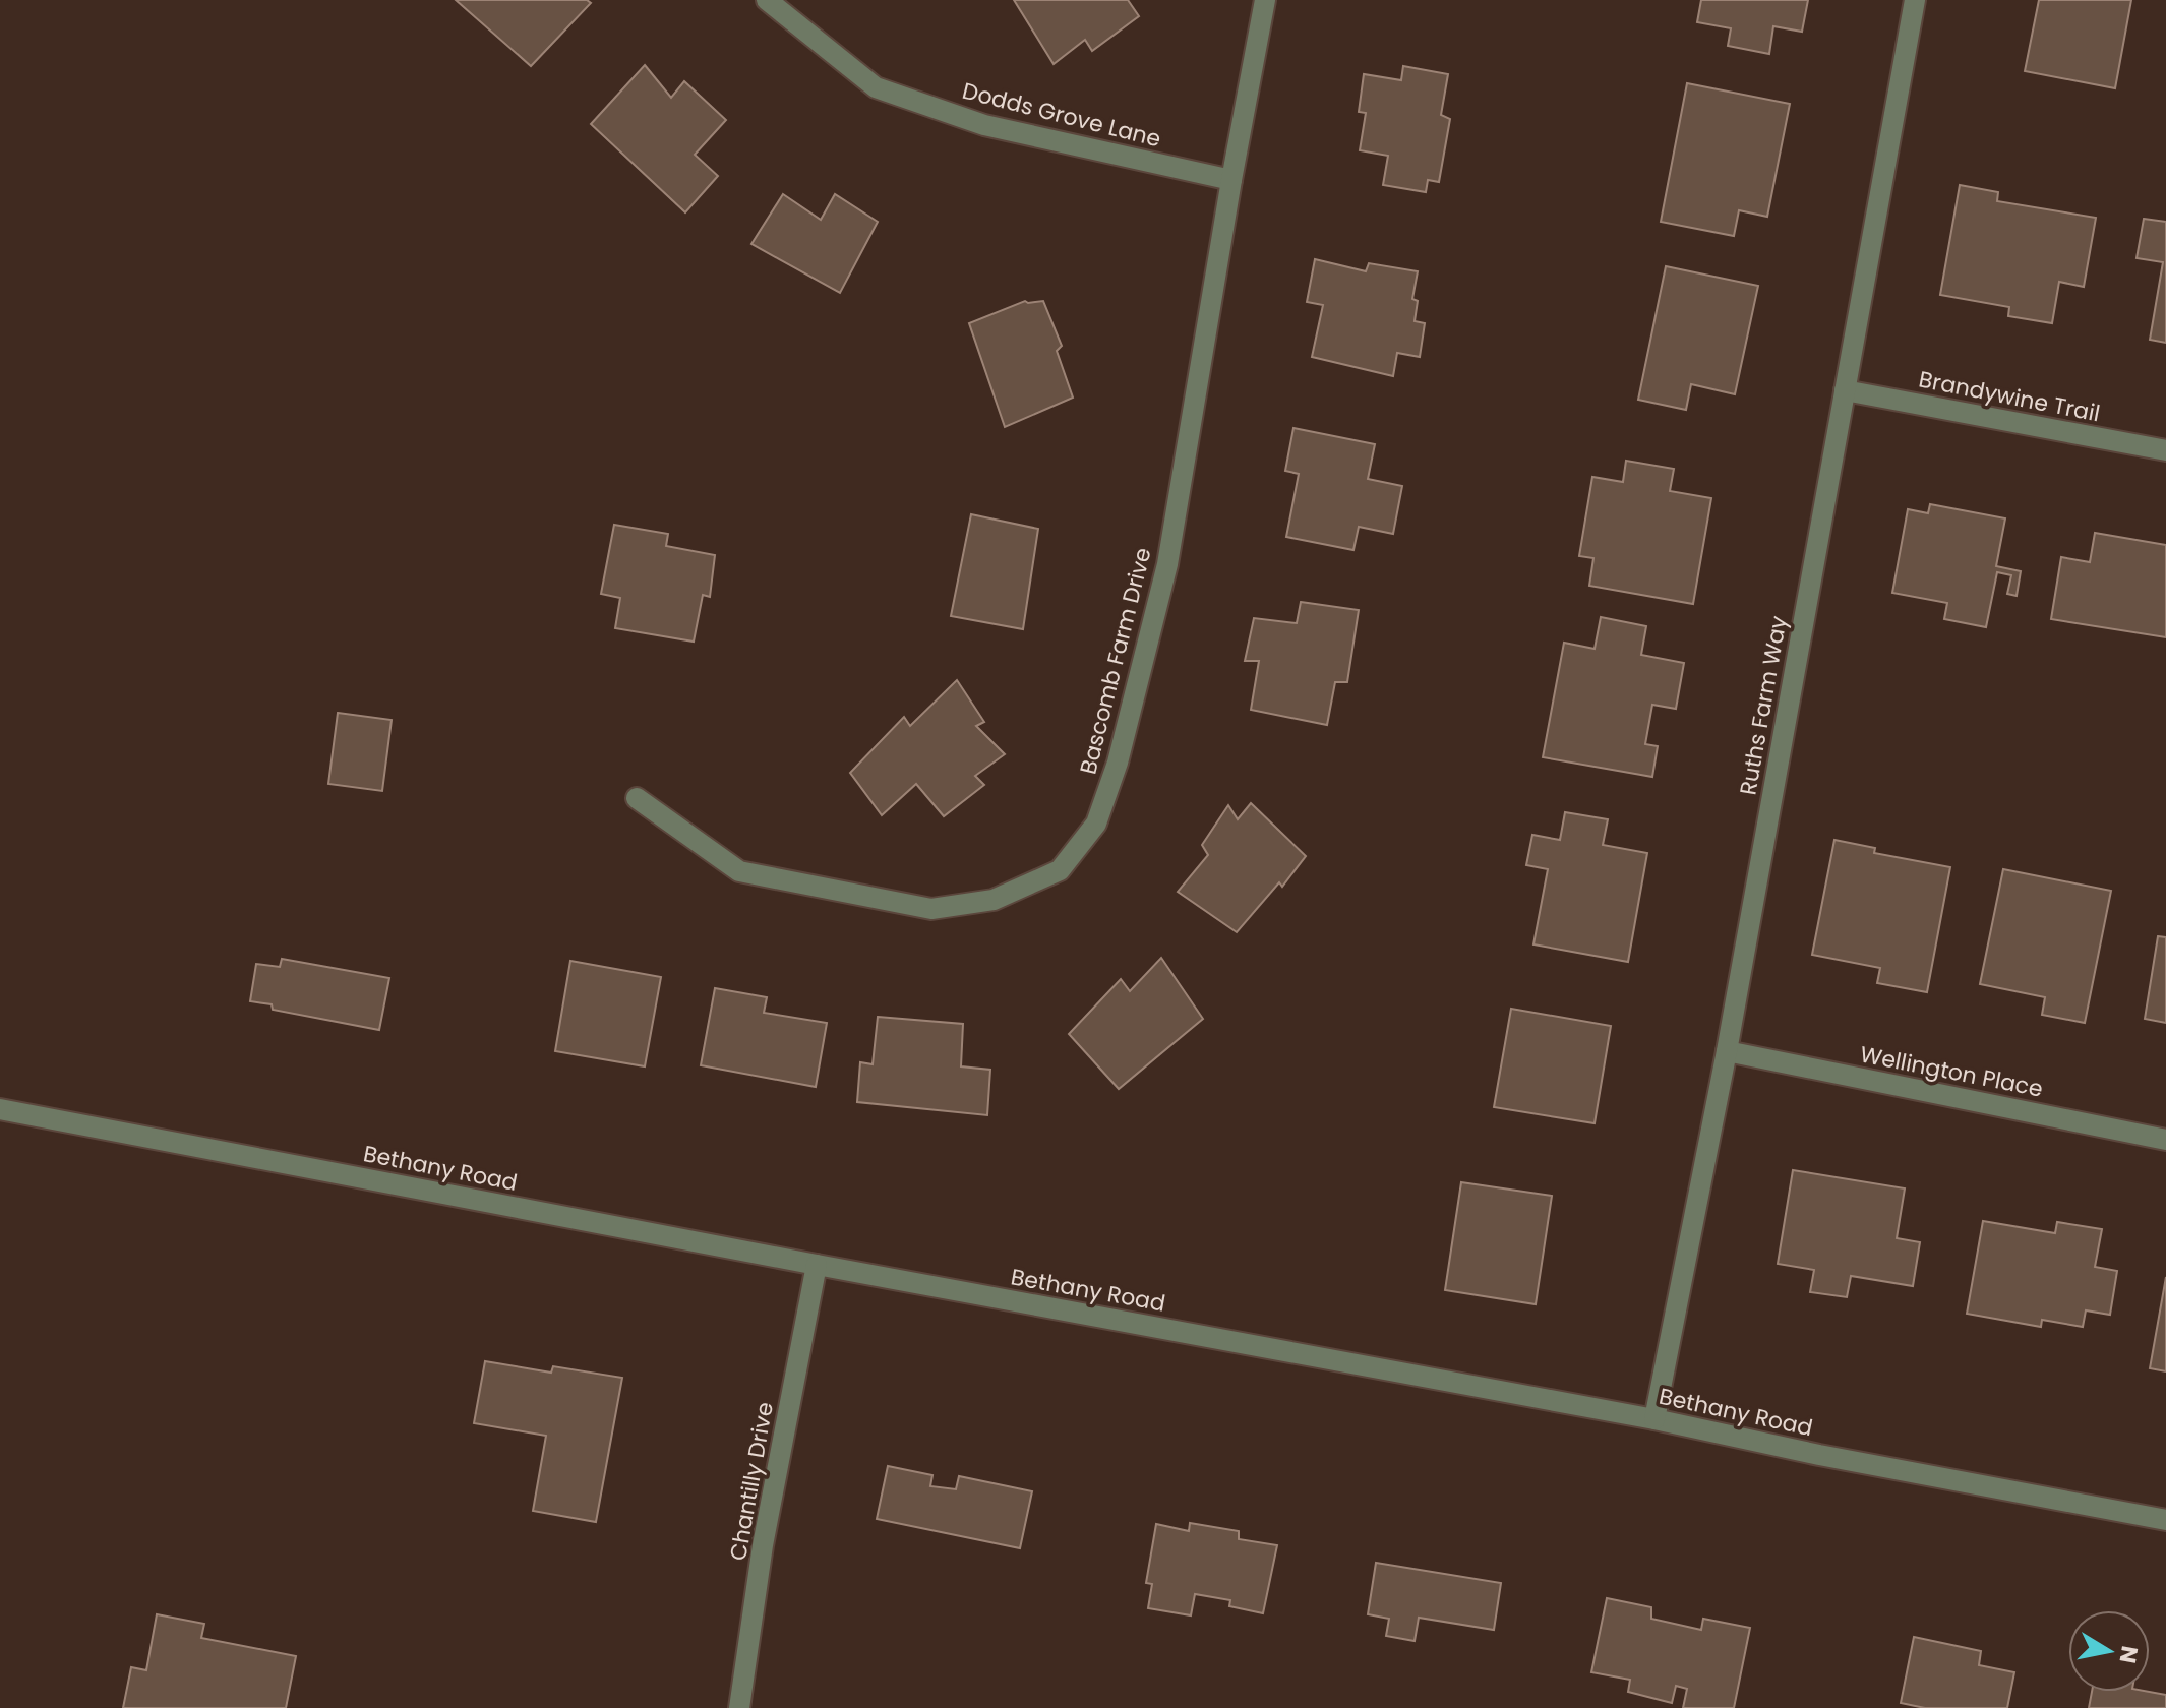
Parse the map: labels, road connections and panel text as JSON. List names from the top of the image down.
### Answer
{
  "streets": {
    "street": [
      "Dodds Grove Lane",
      "Brandywine Trail",
      "Bascomb Farm Drive",
      "Ruths Farm Way",
      "Wellington Place",
      "Bethany Road",
      "Chantilly Drive"
    ]
  },
  "crossings": [
    ["Dodds Grove Lane", "Bascomb Farm Drive"],
    ["Brandywine Trail", "Ruths Farm Way"],
    ["Ruths Farm Way", "Wellington Place"],
    ["Ruths Farm Way", "Bethany Road"],
    ["Bethany Road", "Chantilly Drive"]
  ],
  "north": "right"
}
